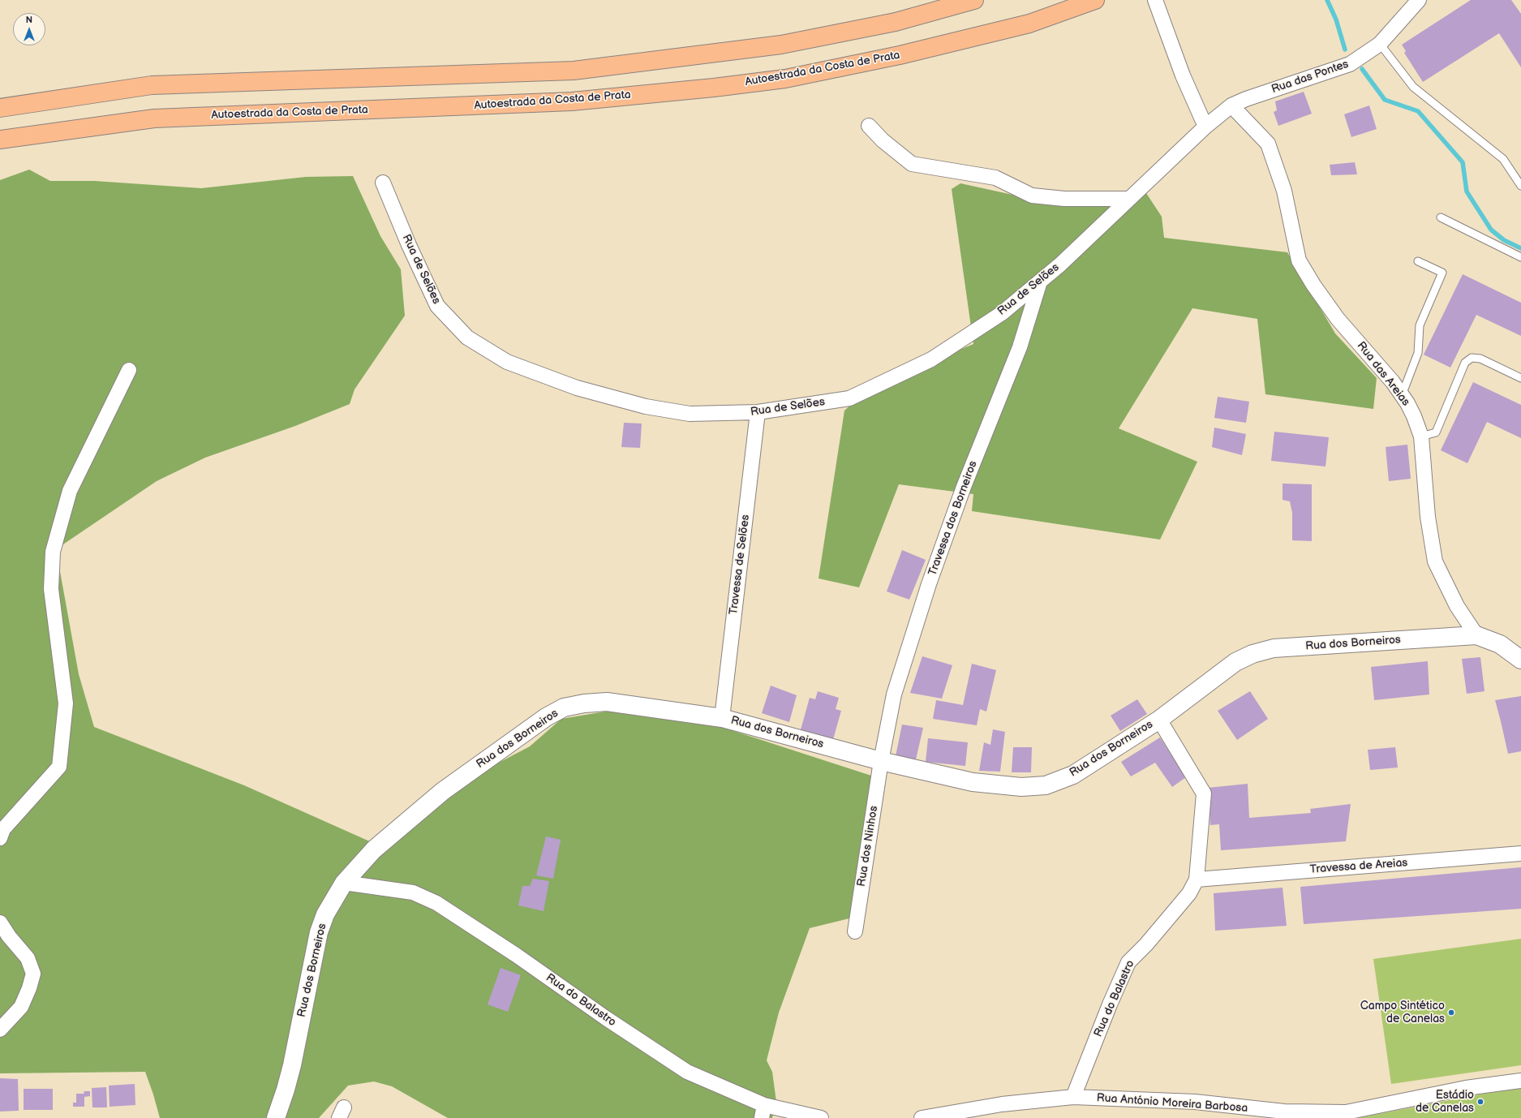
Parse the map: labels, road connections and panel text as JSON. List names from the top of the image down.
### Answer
{
  "streets": {
    "highway": ["Autoestrada da Costa de Prata"],
    "street": [
      "Rua das Pontes",
      "Rua de Selões",
      "Rua das Areias",
      "Travessa dos Borneiros",
      "Travessa de Selões",
      "Rua dos Borneiros",
      "Rua dos Ninhos",
      "Travessa de Areias",
      "Rua do Balastro",
      "Rua António Moreira Barbosa"
    ]
  },
  "crossings": [
    ["Rua das Pontes", "Rua de Selões"],
    ["Rua das Pontes", "Rua das Areias"],
    ["Rua de Selões", "Travessa dos Borneiros"],
    ["Rua de Selões", "Travessa de Selões"],
    ["Rua das Areias", "Rua dos Borneiros"],
    ["Travessa dos Borneiros", "Rua dos Borneiros"],
    ["Travessa dos Borneiros", "Rua dos Ninhos"],
    ["Travessa de Selões", "Rua dos Borneiros"],
    ["Rua dos Borneiros", "Rua dos Ninhos"],
    ["Rua dos Borneiros", "Rua do Balastro"],
    ["Travessa de Areias", "Rua do Balastro"],
    ["Rua do Balastro", "Rua António Moreira Barbosa"]
  ],
  "places": ["Campo Sintético de Canelas", "Estádio de Canelas"],
  "north": "top"
}
